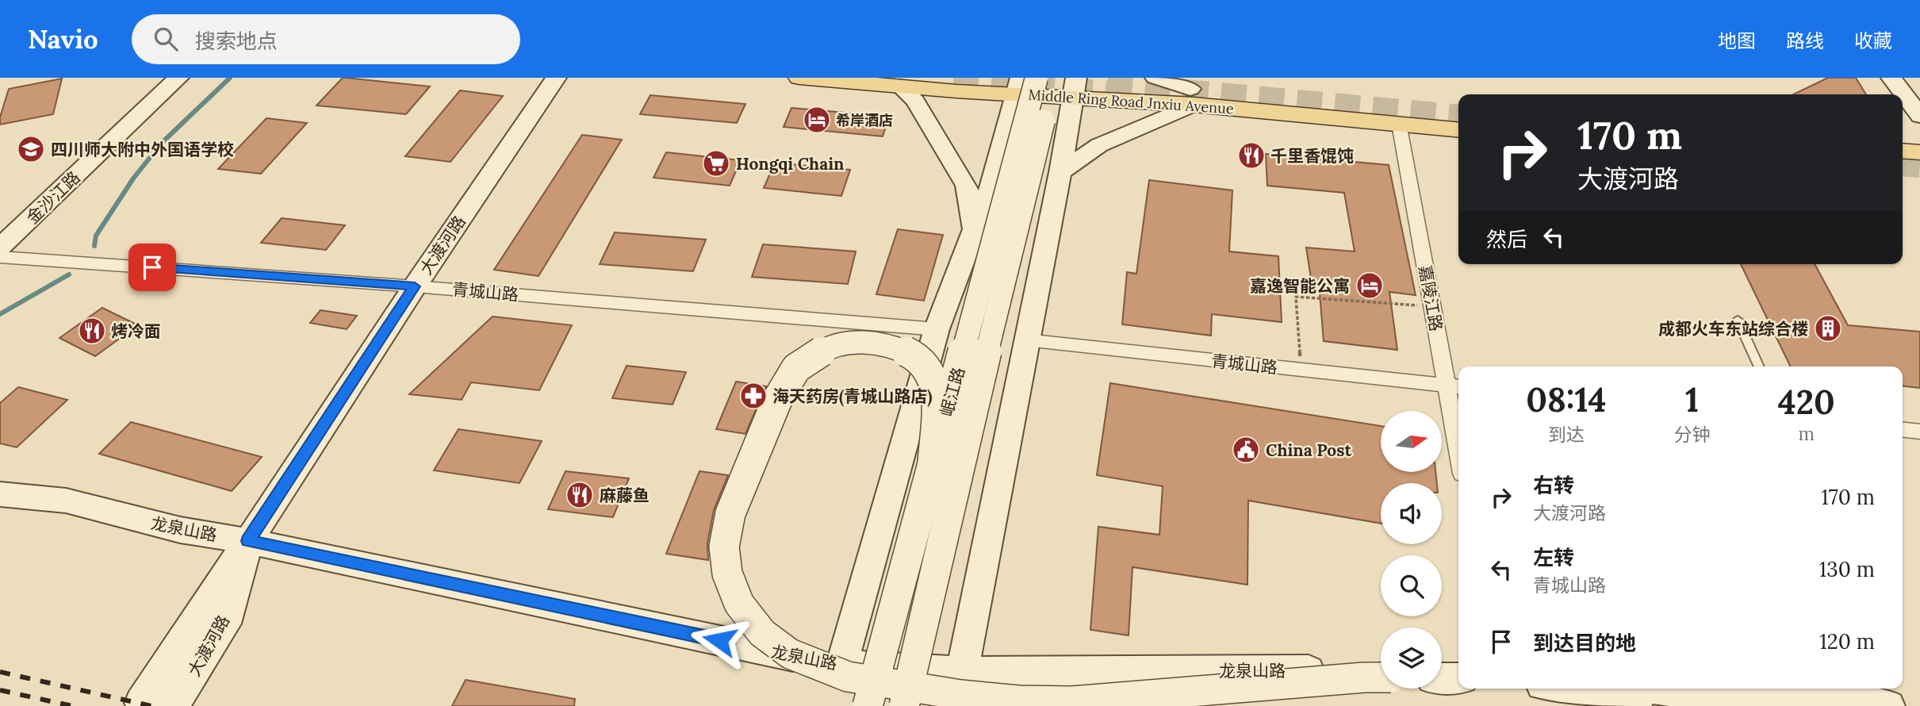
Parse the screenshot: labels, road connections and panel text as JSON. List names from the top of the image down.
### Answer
{
  "streets": {
    "main road": ["Middle Ring Road Jnxiu Avenue"],
    "street": [
      "金沙江路",
      "大渡河路",
      "青城山路",
      "嘉陵江路",
      "岷江路",
      "龙泉山路"
    ]
  },
  "crossings": [
    ["Middle Ring Road Jnxiu Avenue", "嘉陵江路"],
    ["Middle Ring Road Jnxiu Avenue", "岷江路"],
    ["大渡河路", "青城山路"],
    ["大渡河路", "龙泉山路"],
    ["青城山路", "嘉陵江路"],
    ["青城山路", "岷江路"],
    ["岷江路", "龙泉山路"]
  ],
  "places": {
    "hotel": ["希岸酒店", "嘉逸智能公寓"],
    "school or university": ["四川师大附中外国语学校"],
    "restaurant": ["千里香馄饨", "烤冷面", "麻藤鱼"],
    "supermarket": ["Hongqi Chain"],
    "building": ["成都火车东站综合楼"],
    "pharmacy": ["海天药房(青城山路店)"],
    "public building": ["China Post"]
  },
  "north": "right",
  "page": {
    "header": "Navio",
    "search": "搜索地点",
    "nav": ["地图", "路线", "收藏"],
    "turn": ["170 m", "大渡河路"],
    "then": "然后",
    "eta": [
      "08:14",
      "到达",
      "1",
      "分钟",
      "420",
      "m"
    ],
    "list": [
      {
        "name": "右转",
        "note": "大渡河路",
        "value": "170 m"
      },
      {
        "name": "左转",
        "note": "青城山路",
        "value": "130 m"
      },
      {
        "name": "到达目的地",
        "value": "120 m"
      }
    ]
  }
}
